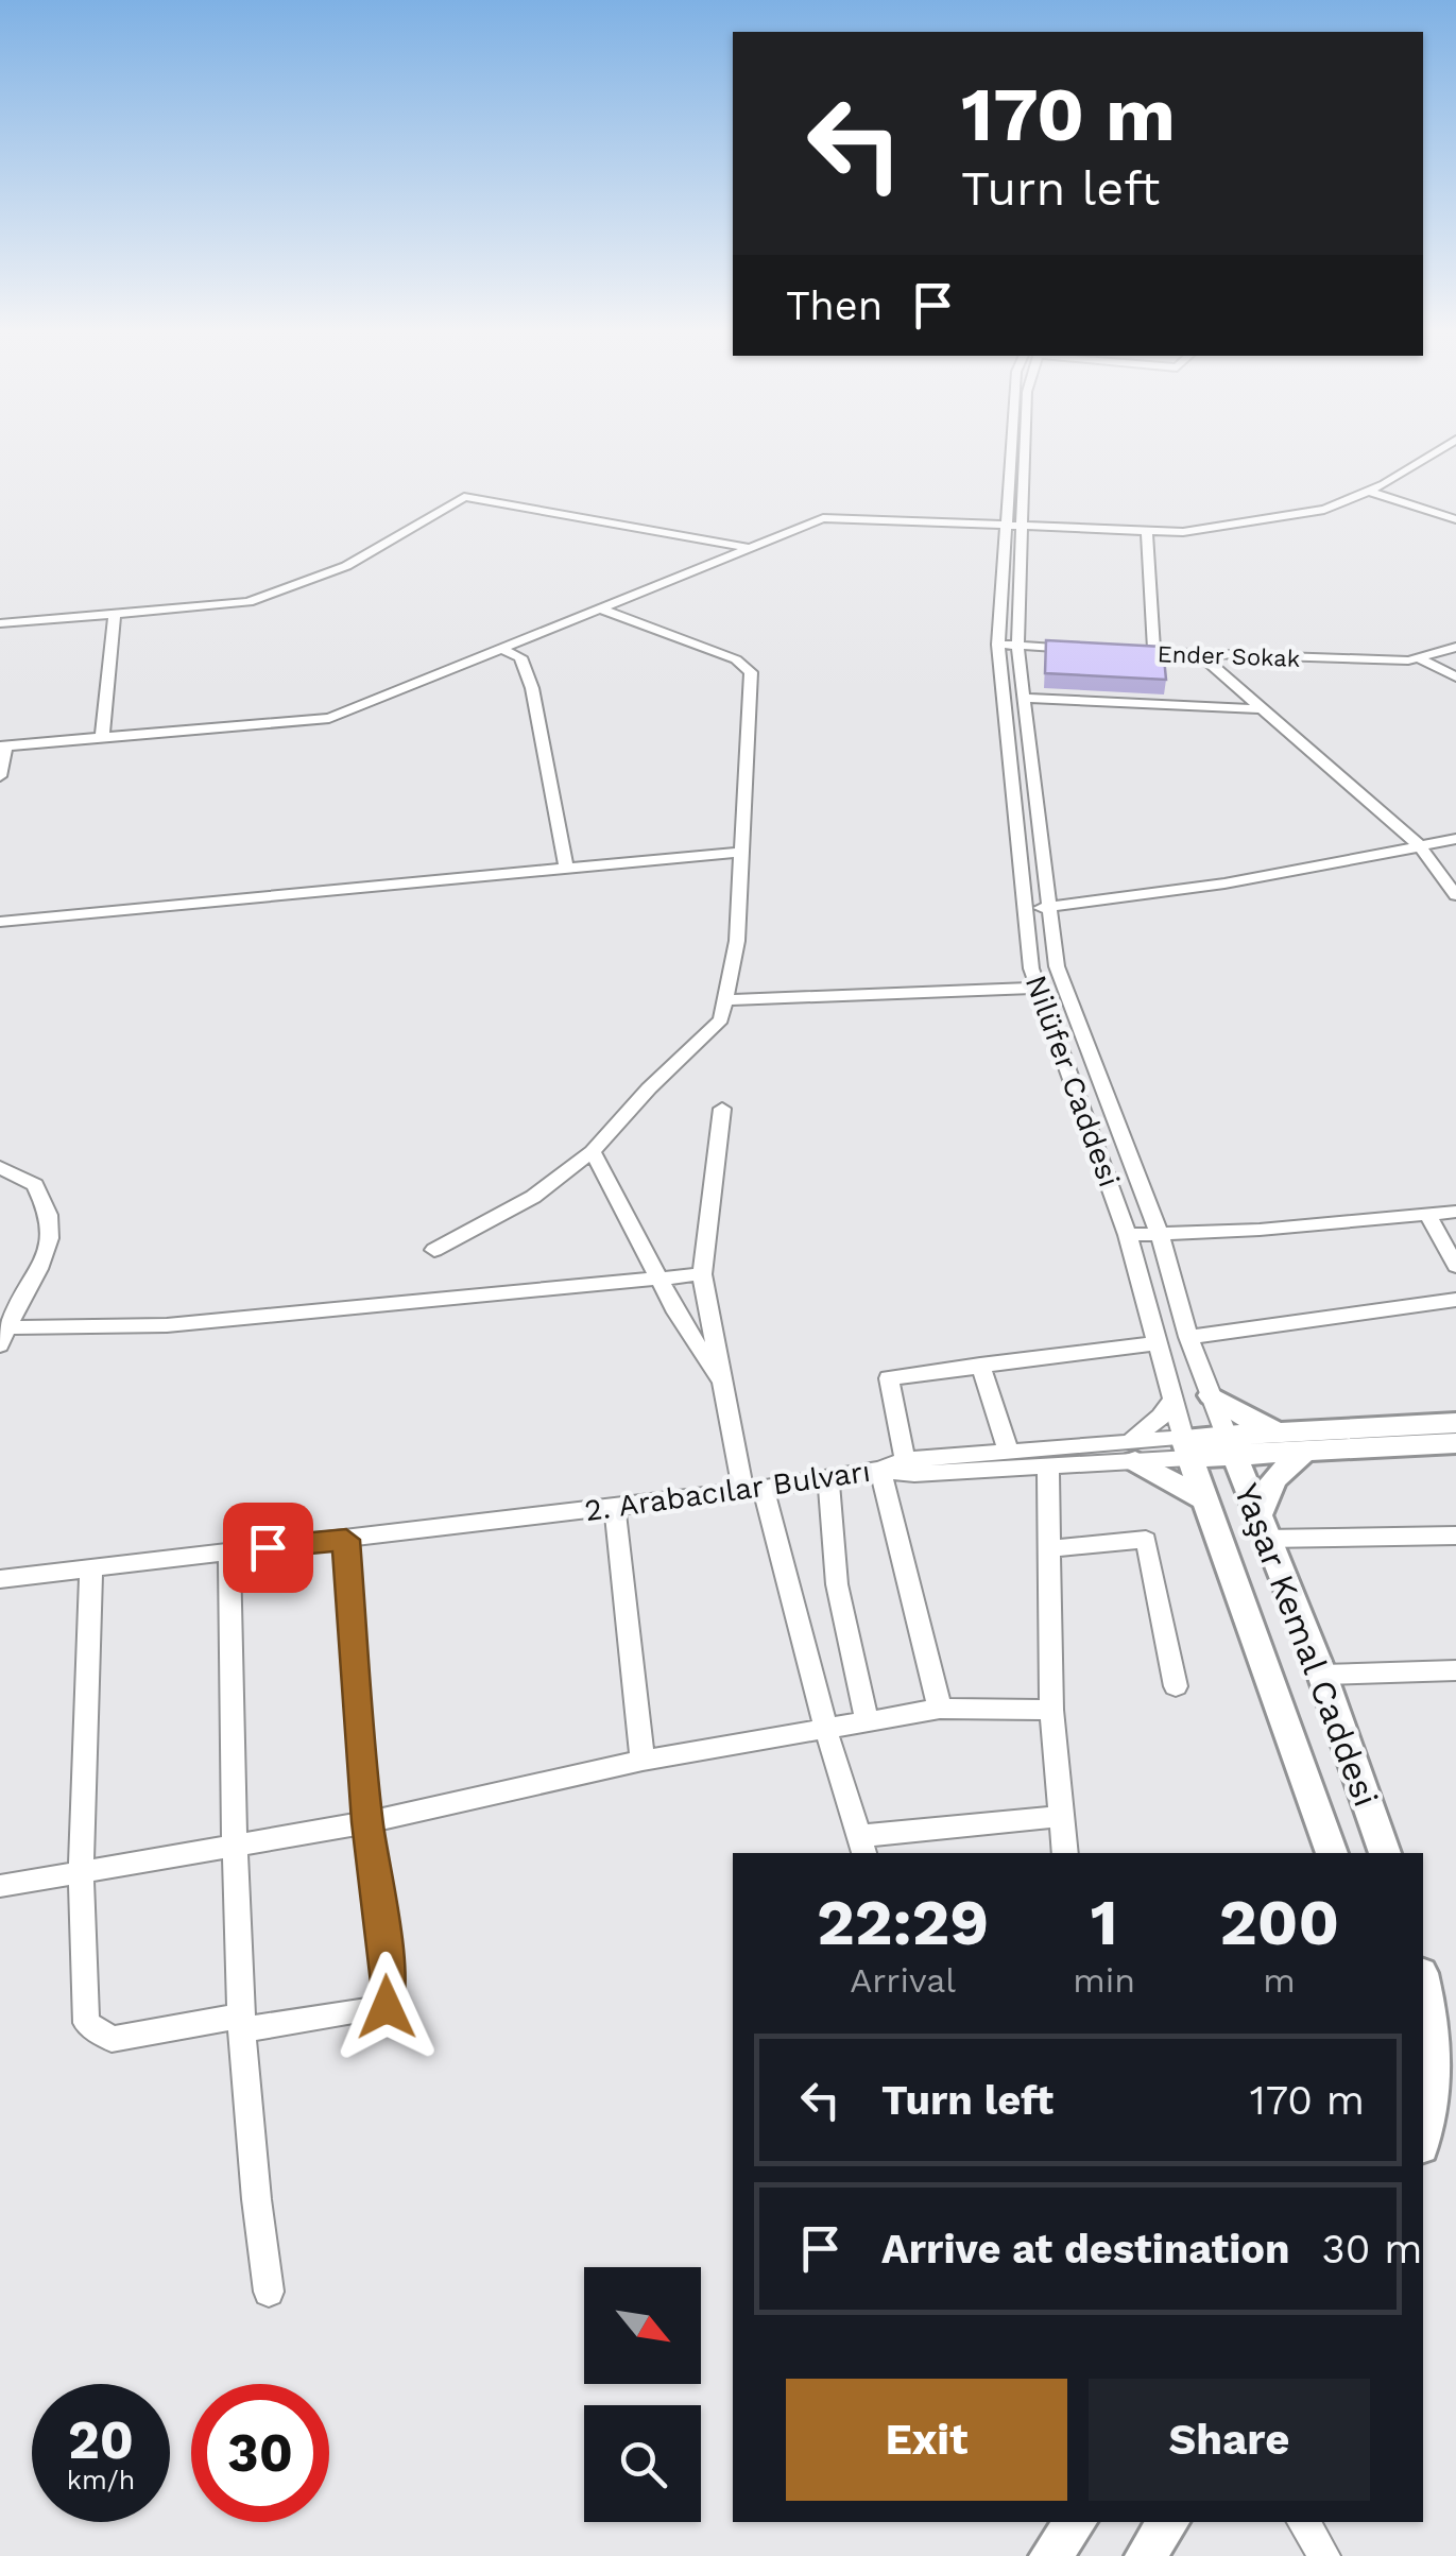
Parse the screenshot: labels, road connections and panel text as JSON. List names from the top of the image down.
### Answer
{
  "streets": {
    "main road": ["Yaşar Kemal Caddesi"],
    "street": ["Ender Sokak", "Nilüfer Caddesi", "2. Arabacılar Bulvarı"]
  },
  "crossings": [
    ["Nilüfer Caddesi", "Yaşar Kemal Caddesi"]
  ],
  "north": "bottom right",
  "page": {
    "turn": ["170 m", "Turn left"],
    "then": "Then",
    "eta": [
      "22:29",
      "Arrival",
      "1",
      "min",
      "200",
      "m"
    ],
    "list": [
      {
        "name": "Turn left",
        "value": "170 m"
      },
      {
        "name": "Arrive at destination",
        "value": "30 m"
      }
    ],
    "buttons": ["Exit", "Share"],
    "speed": "20 km/h",
    "limit": "30"
  }
}
